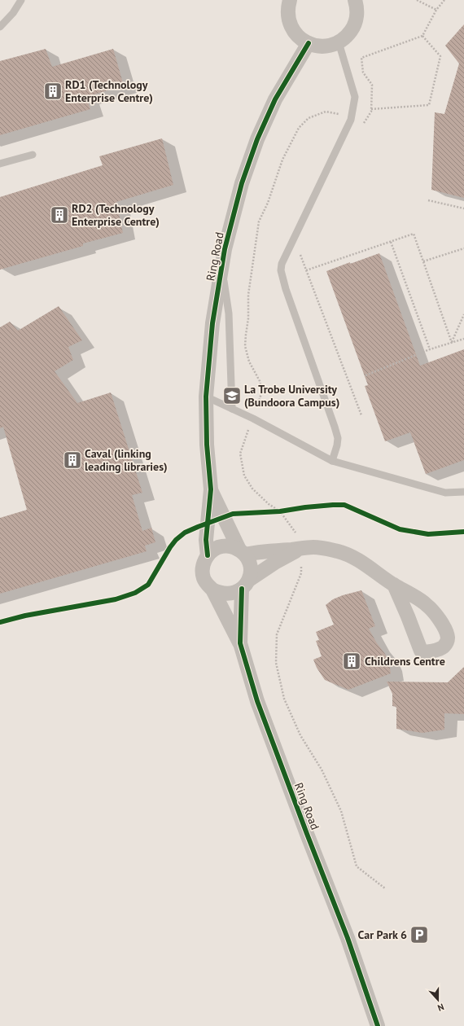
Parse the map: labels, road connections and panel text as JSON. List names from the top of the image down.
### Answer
{
  "streets": {
    "street": ["Ring Road"]
  },
  "places": {
    "building": [
      "RD1 (Technology Enterprise Centre)",
      "RD2 (Technology Enterprise Centre)",
      "Caval (linking leading libraries)",
      "Childrens Centre"
    ],
    "school or university": ["La Trobe University (Bundoora Campus)"],
    "parking": ["Car Park 6"]
  },
  "north": "bottom"
}
